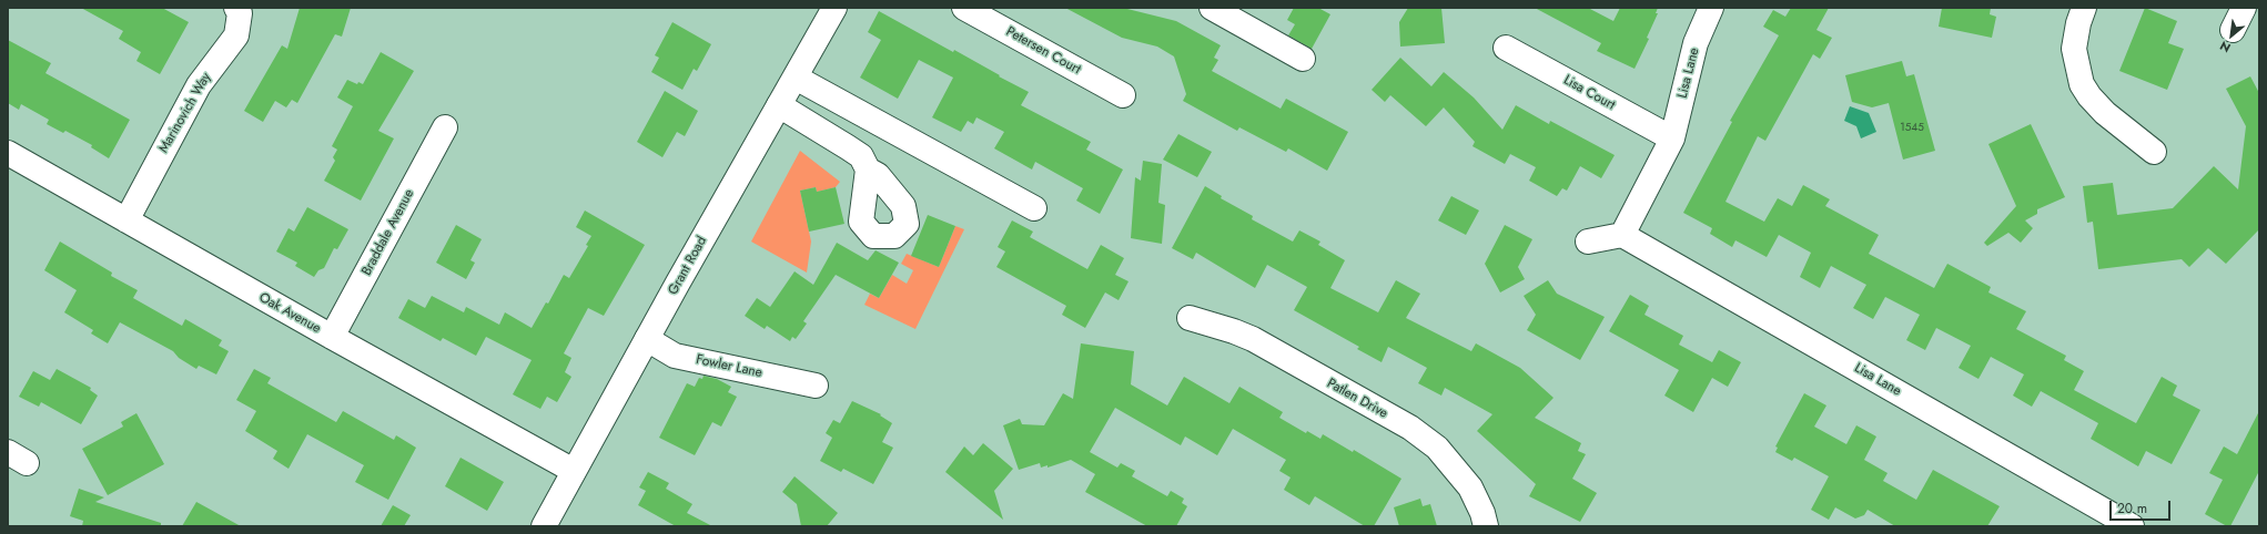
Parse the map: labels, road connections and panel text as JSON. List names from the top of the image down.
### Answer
{
  "streets": {
    "street": [
      "Petersen Court",
      "Lisa Lane",
      "Lisa Court",
      "Marinovich Way",
      "Braddale Avenue",
      "Grant Road",
      "Oak Avenue",
      "Fowler Lane",
      "Patlen Drive"
    ]
  },
  "crossings": [
    ["Lisa Lane", "Lisa Court"],
    ["Marinovich Way", "Oak Avenue"],
    ["Braddale Avenue", "Oak Avenue"],
    ["Grant Road", "Oak Avenue"],
    ["Grant Road", "Fowler Lane"]
  ],
  "house_numbers": ["1545"],
  "scale_bar": "20 m",
  "north": "bottom left"
}
